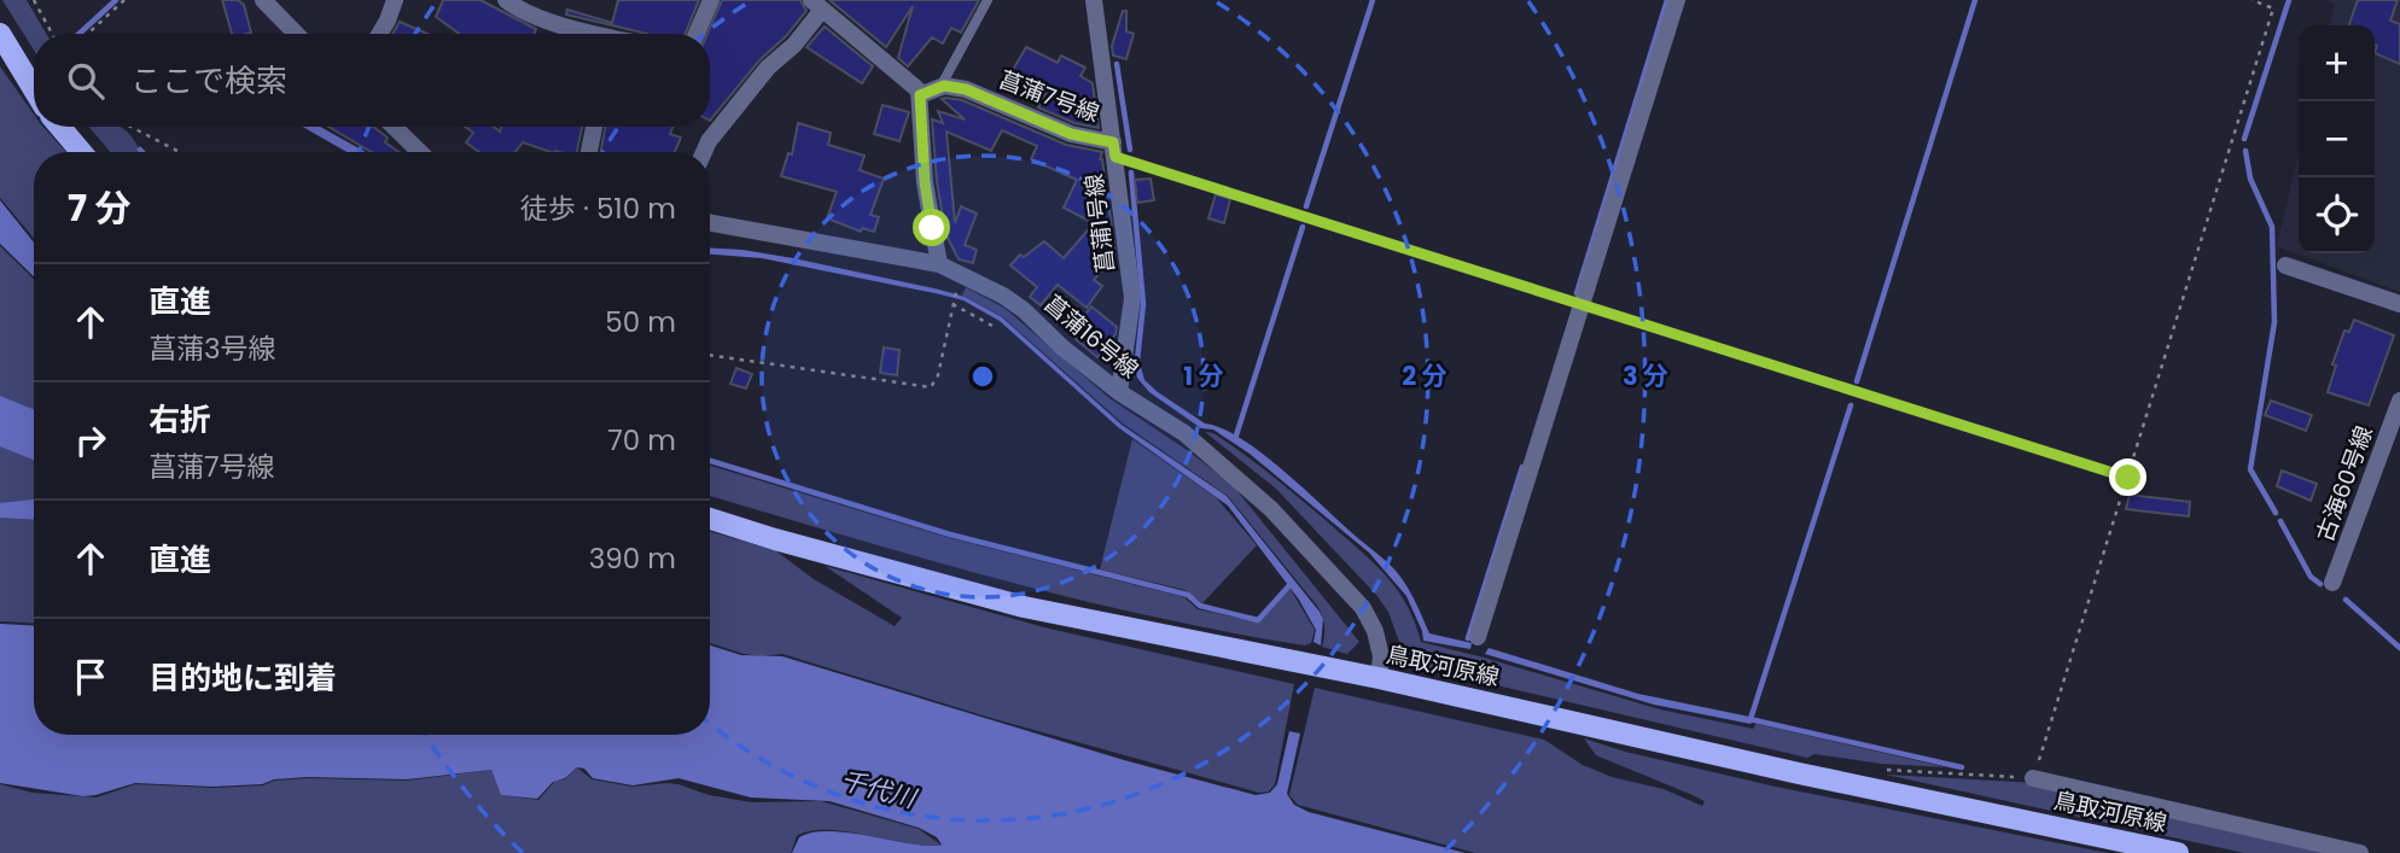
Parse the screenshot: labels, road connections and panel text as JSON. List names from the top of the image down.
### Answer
{
  "streets": {
    "main road": ["鳥取河原線"],
    "street": [
      "菖蒲7号線",
      "菖蒲1号線",
      "菖蒲16号線",
      "古海60号線"
    ]
  },
  "crossings": [
    ["菖蒲7号線", "菖蒲1号線"],
    ["菖蒲1号線", "菖蒲16号線"],
    ["菖蒲16号線", "鳥取河原線"]
  ],
  "water": ["千代川"],
  "page": {
    "map_buttons": ["+", "−"],
    "search": "ここで検索",
    "heading": ["7 分", "徒歩 · 510 m"],
    "list": [
      ["直進", "菖蒲3号線", "50 m"],
      ["右折", "菖蒲7号線", "70 m"],
      ["直進", "390 m"],
      "目的地に到着"
    ]
  },
  "rings": ["1 分", "2 分", "3 分"]
}
